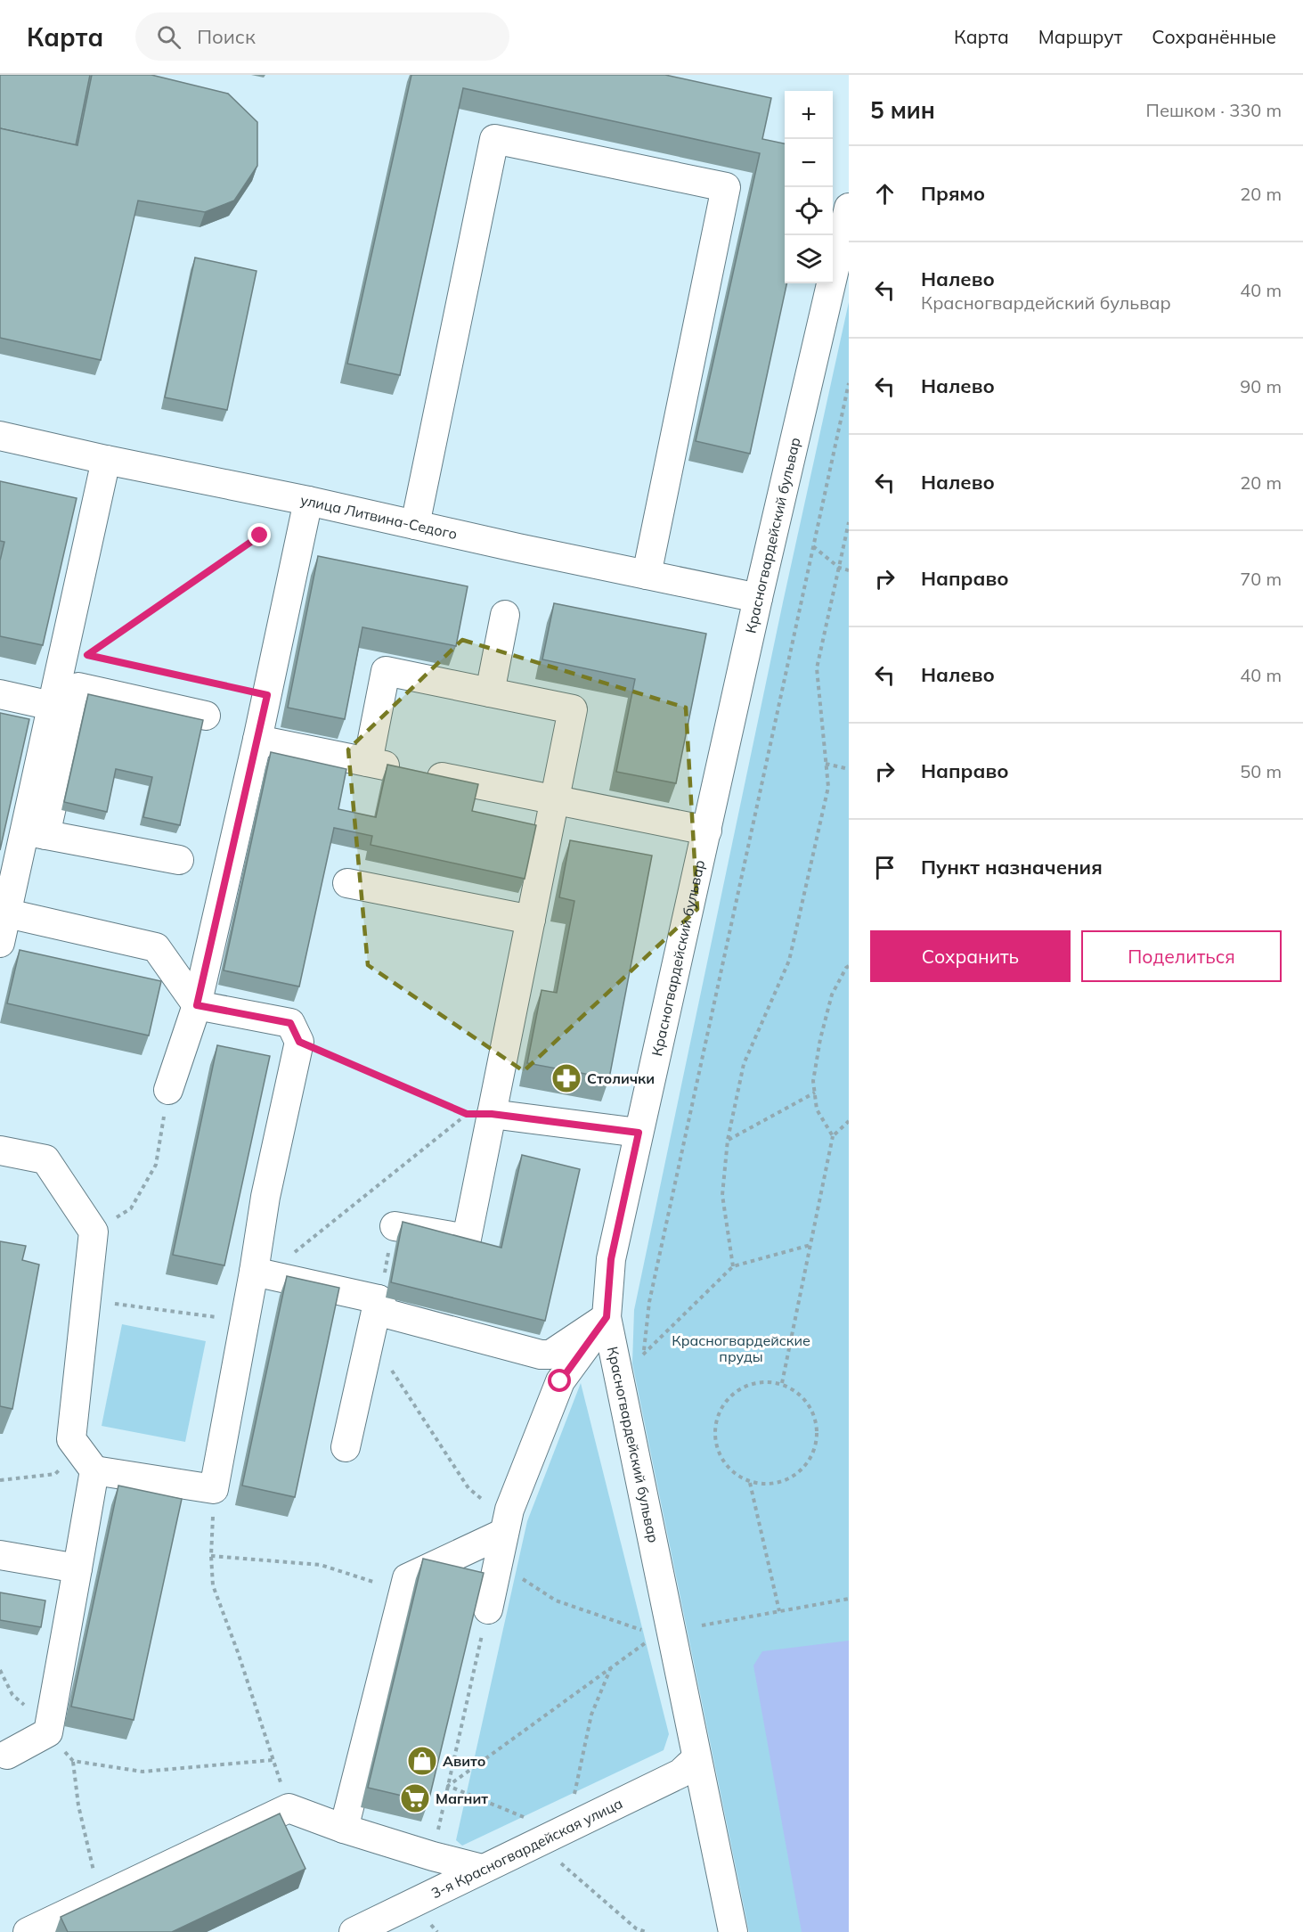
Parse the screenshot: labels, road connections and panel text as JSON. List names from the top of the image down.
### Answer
{
  "streets": {
    "street": ["улица Литвина-Седого", "Красногвардейский бульвар", "3-я Красногвардейская улица"]
  },
  "crossings": [
    ["улица Литвина-Седого", "Красногвардейский бульвар"],
    ["Красногвардейский бульвар", "3-я Красногвардейская улица"]
  ],
  "parks": ["Красногвардейские пруды"],
  "places": {
    "pharmacy": ["Столички"],
    "shop": ["Авито"],
    "supermarket": ["Магнит"]
  },
  "page": {
    "header": "Карта",
    "search": "Поиск",
    "nav": ["Карта", "Маршрут", "Сохранённые"],
    "heading": ["5 мин", "Пешком · 330 m"],
    "map_buttons": ["+", "−"],
    "list": [
      ["Прямо", "20 m"],
      ["Налево", "Красногвардейский бульвар", "40 m"],
      ["Налево", "90 m"],
      ["Налево", "20 m"],
      ["Направо", "70 m"],
      ["Налево", "40 m"],
      ["Направо", "50 m"],
      "Пункт назначения"
    ],
    "buttons": ["Сохранить", "Поделиться"]
  }
}
